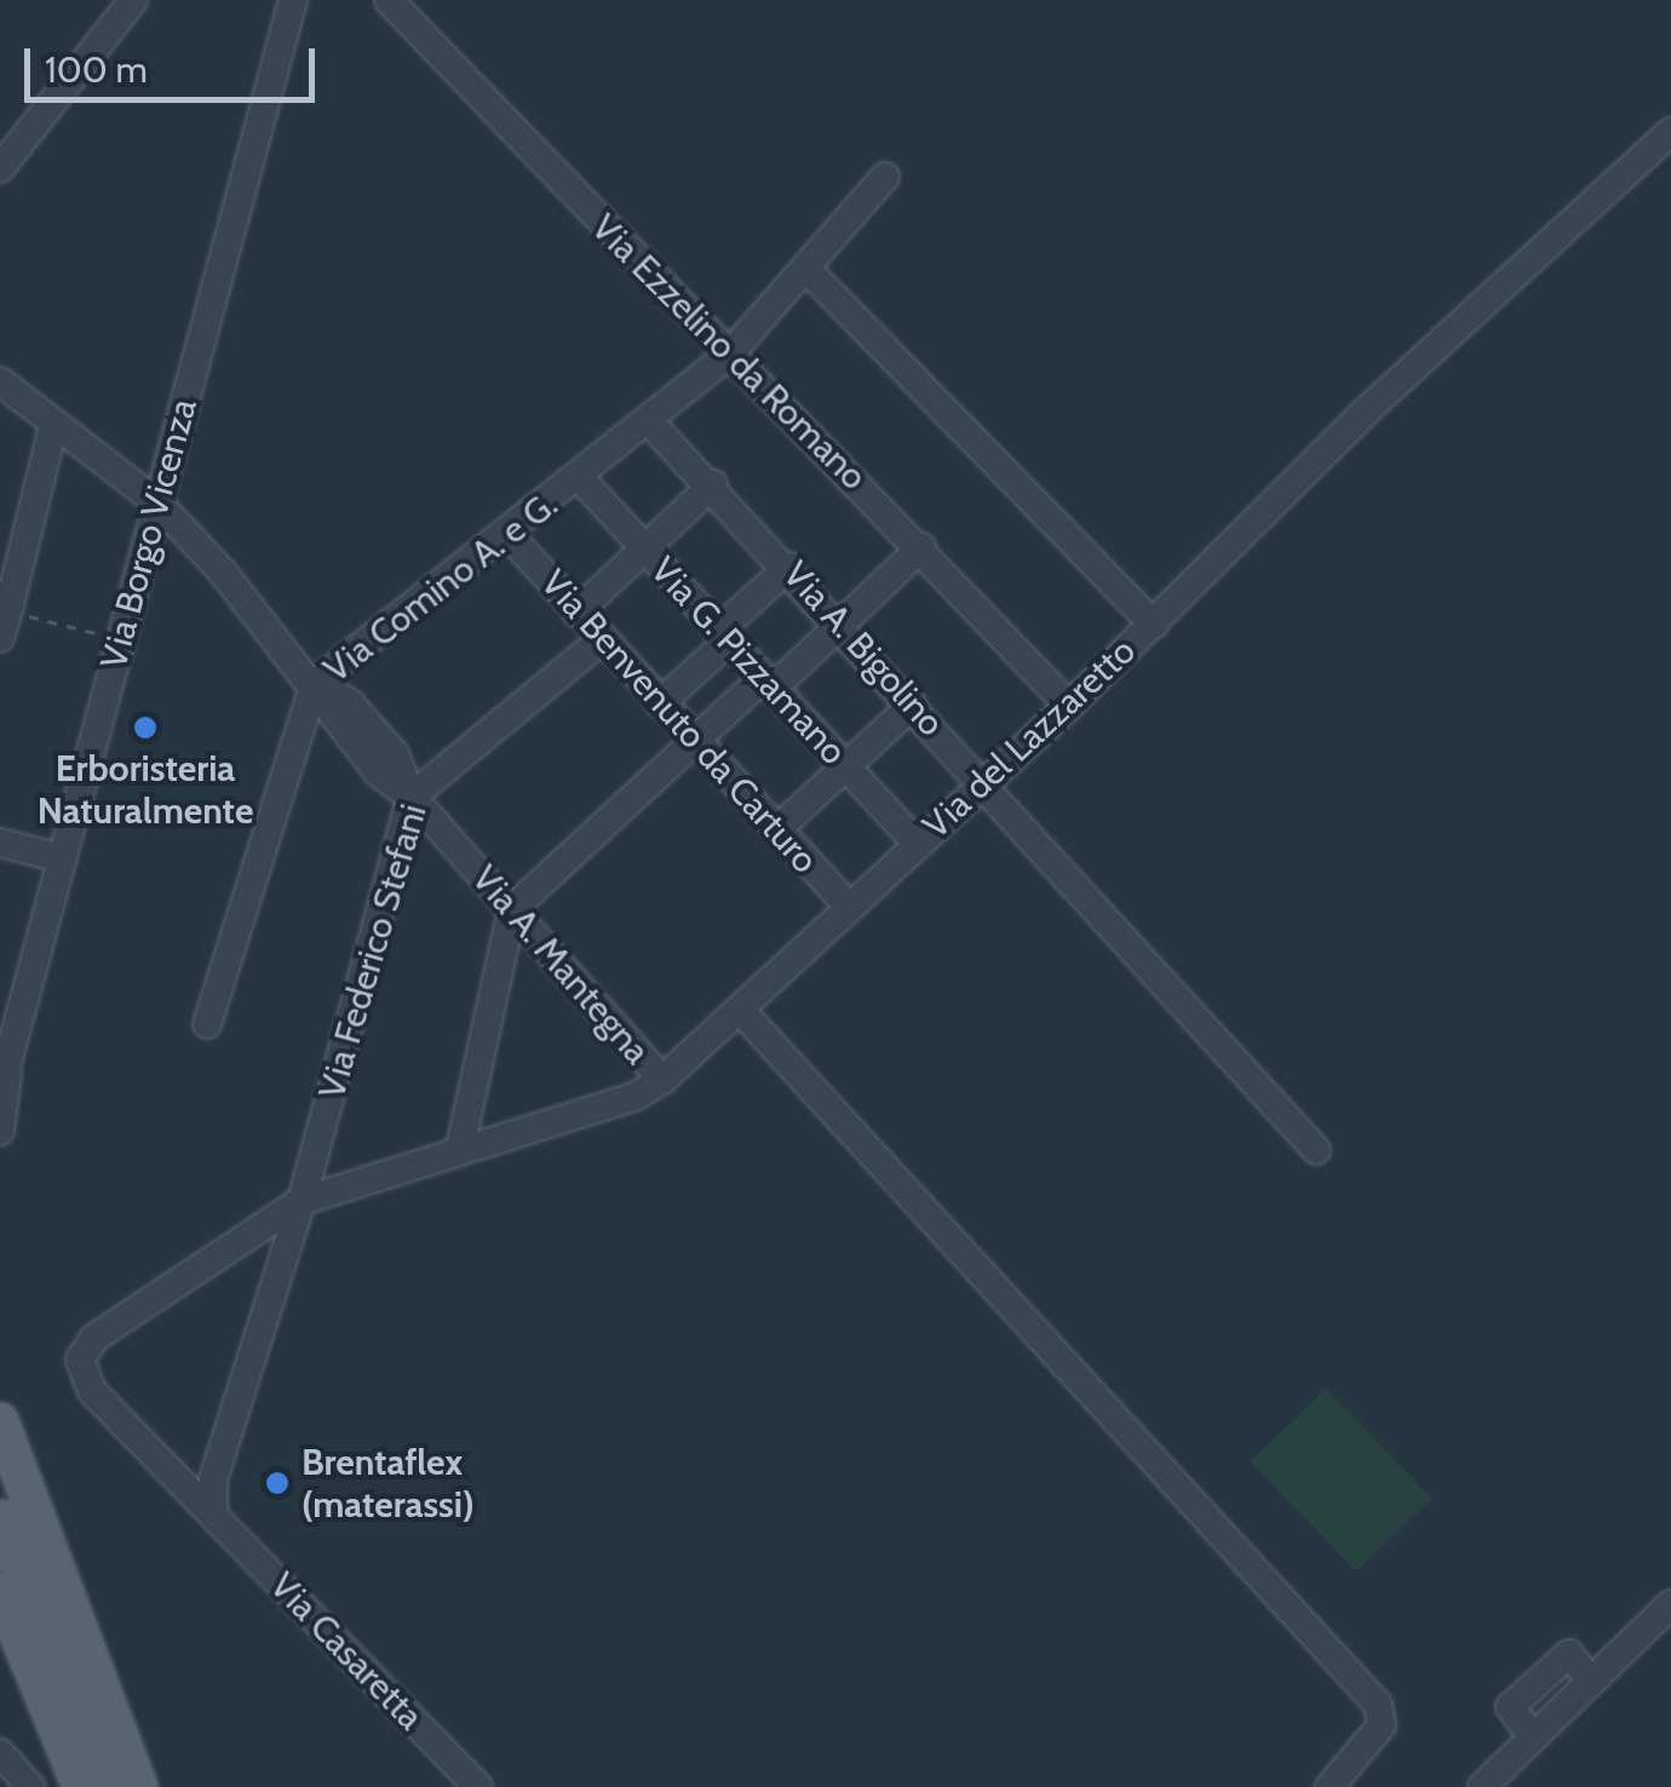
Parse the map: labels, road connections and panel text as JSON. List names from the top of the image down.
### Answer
{
  "streets": {
    "street": [
      "Via Ezzelino da Romano",
      "Via Borgo Vicenza",
      "Via Comino A. e G.",
      "Via A. Bigolino",
      "Via G. Pizzamano",
      "Via Benvenuto da Carturo",
      "Via del Lazzaretto",
      "Via Federico Stefani",
      "Via A. Mantegna",
      "Via Casaretta"
    ]
  },
  "crossings": [
    ["Via Ezzelino da Romano", "Via Comino A. e G."],
    ["Via Ezzelino da Romano", "Via del Lazzaretto"],
    ["Via Borgo Vicenza", "Via A. Mantegna"],
    ["Via Comino A. e G.", "Via A. Bigolino"],
    ["Via Comino A. e G.", "Via G. Pizzamano"],
    ["Via Comino A. e G.", "Via Benvenuto da Carturo"],
    ["Via Comino A. e G.", "Via A. Mantegna"],
    ["Via A. Bigolino", "Via del Lazzaretto"],
    ["Via G. Pizzamano", "Via del Lazzaretto"],
    ["Via Benvenuto da Carturo", "Via del Lazzaretto"],
    ["Via Benvenuto da Carturo", "Via Federico Stefani"],
    ["Via del Lazzaretto", "Via Federico Stefani"],
    ["Via del Lazzaretto", "Via A. Mantegna"],
    ["Via Federico Stefani", "Via A. Mantegna"],
    ["Via Federico Stefani", "Via Casaretta"]
  ],
  "places": ["Erboristeria Naturalmente", "Brentaflex (materassi)"],
  "scale_bar": "100 m"
}
